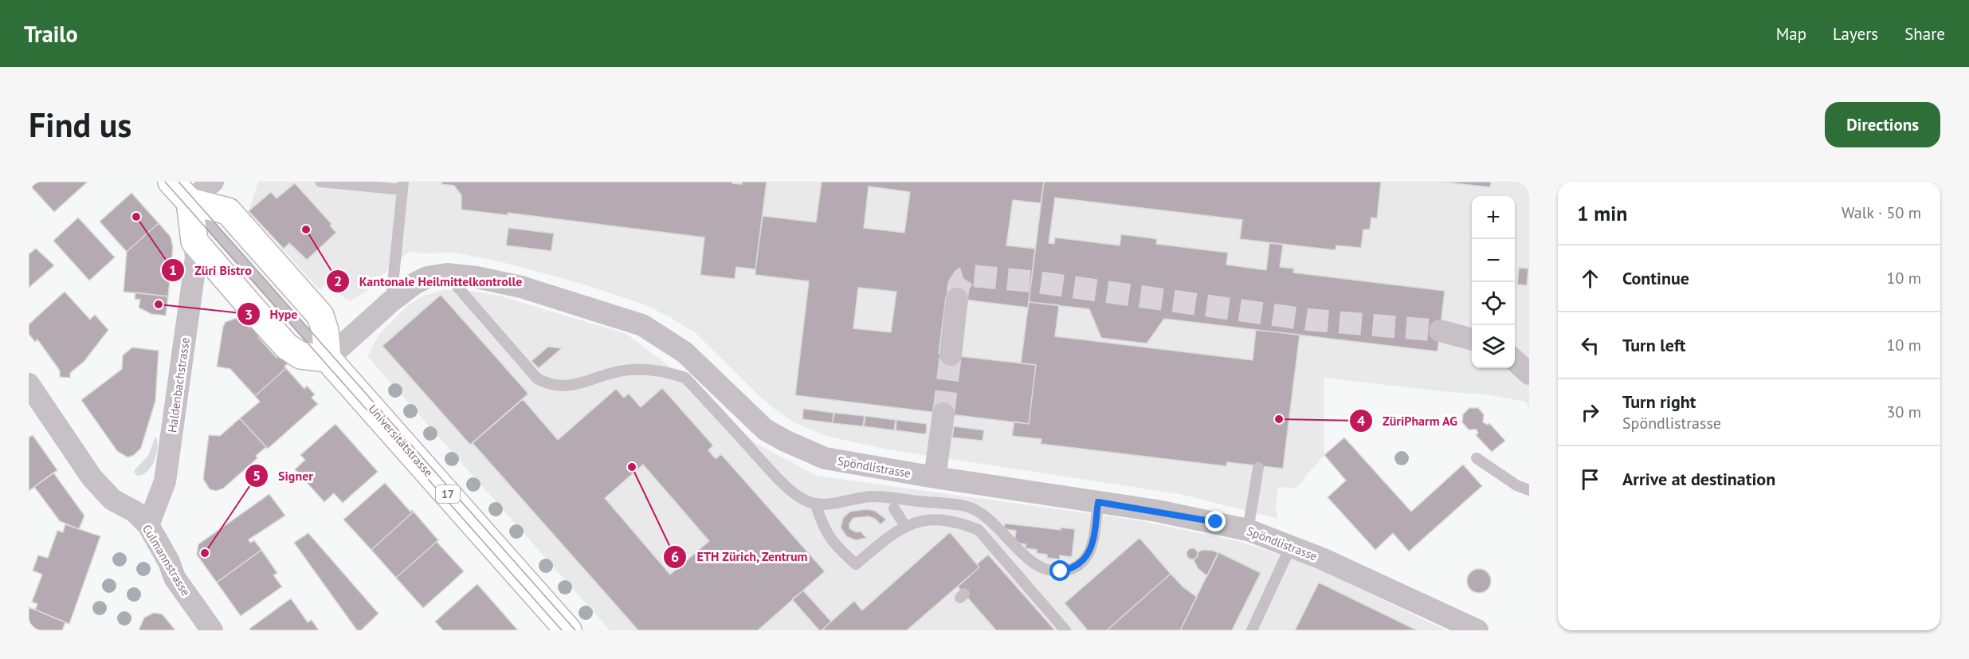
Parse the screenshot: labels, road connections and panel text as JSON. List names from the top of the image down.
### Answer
{
  "streets": {
    "main road": ["Universitätstrasse", "17"],
    "street": ["Haldenbachstrasse", "Spöndlistrasse", "Culmannstrasse"]
  },
  "crossings": [
    ["Haldenbachstrasse", "Culmannstrasse"],
    ["Universitätstrasse", "Spöndlistrasse"]
  ],
  "places": [
    "Züri Bistro",
    "Kantonale Heilmittelkontrolle",
    "Hype",
    "ZüriPharm AG",
    "ETH Zürich, Zentrum",
    "Signer"
  ],
  "page": {
    "header": "Trailo",
    "nav": ["Map", "Layers", "Share"],
    "buttons": "Directions",
    "title": "Find us",
    "heading": ["1 min", "Walk · 50 m"],
    "map_buttons": ["+", "−"],
    "list": [
      ["Continue", "10 m"],
      ["Turn left", "10 m"],
      ["Turn right", "Spöndlistrasse", "30 m"],
      "Arrive at destination"
    ]
  }
}
